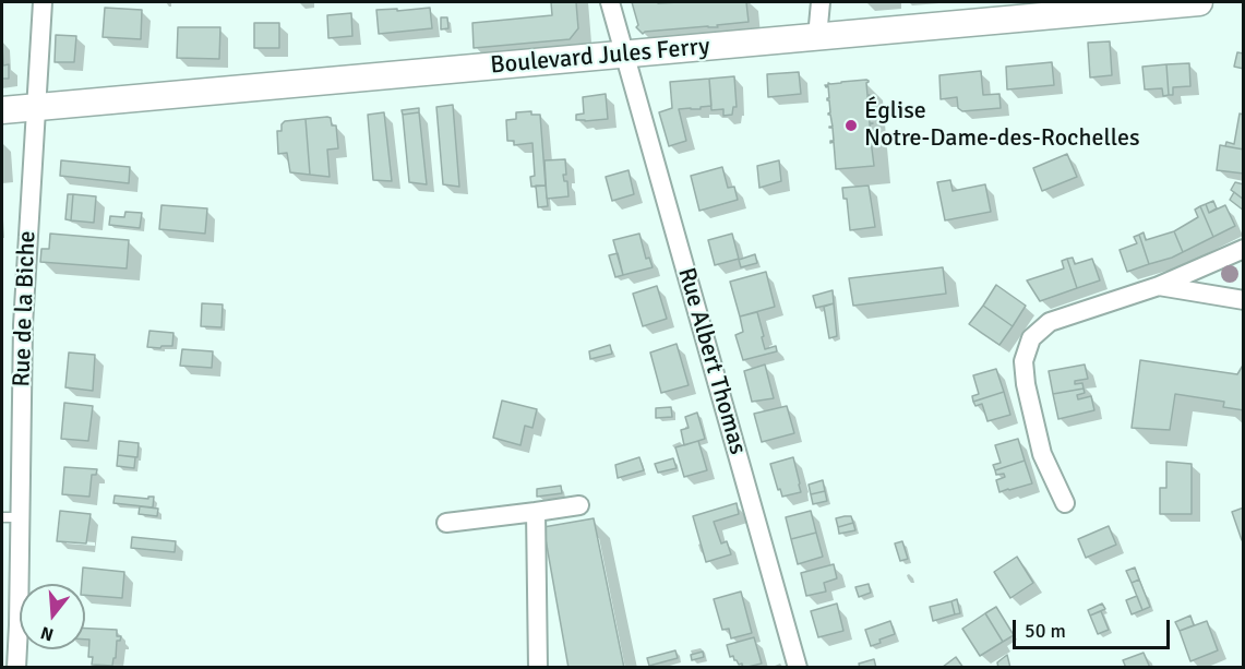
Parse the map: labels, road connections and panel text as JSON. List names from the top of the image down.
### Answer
{
  "streets": {
    "street": ["Boulevard Jules Ferry", "Rue de la Biche", "Rue Albert Thomas"]
  },
  "crossings": [
    ["Boulevard Jules Ferry", "Rue de la Biche"],
    ["Boulevard Jules Ferry", "Rue Albert Thomas"]
  ],
  "places": ["Église Notre-Dame-des-Rochelles"],
  "scale_bar": "50 m",
  "north": "bottom"
}
